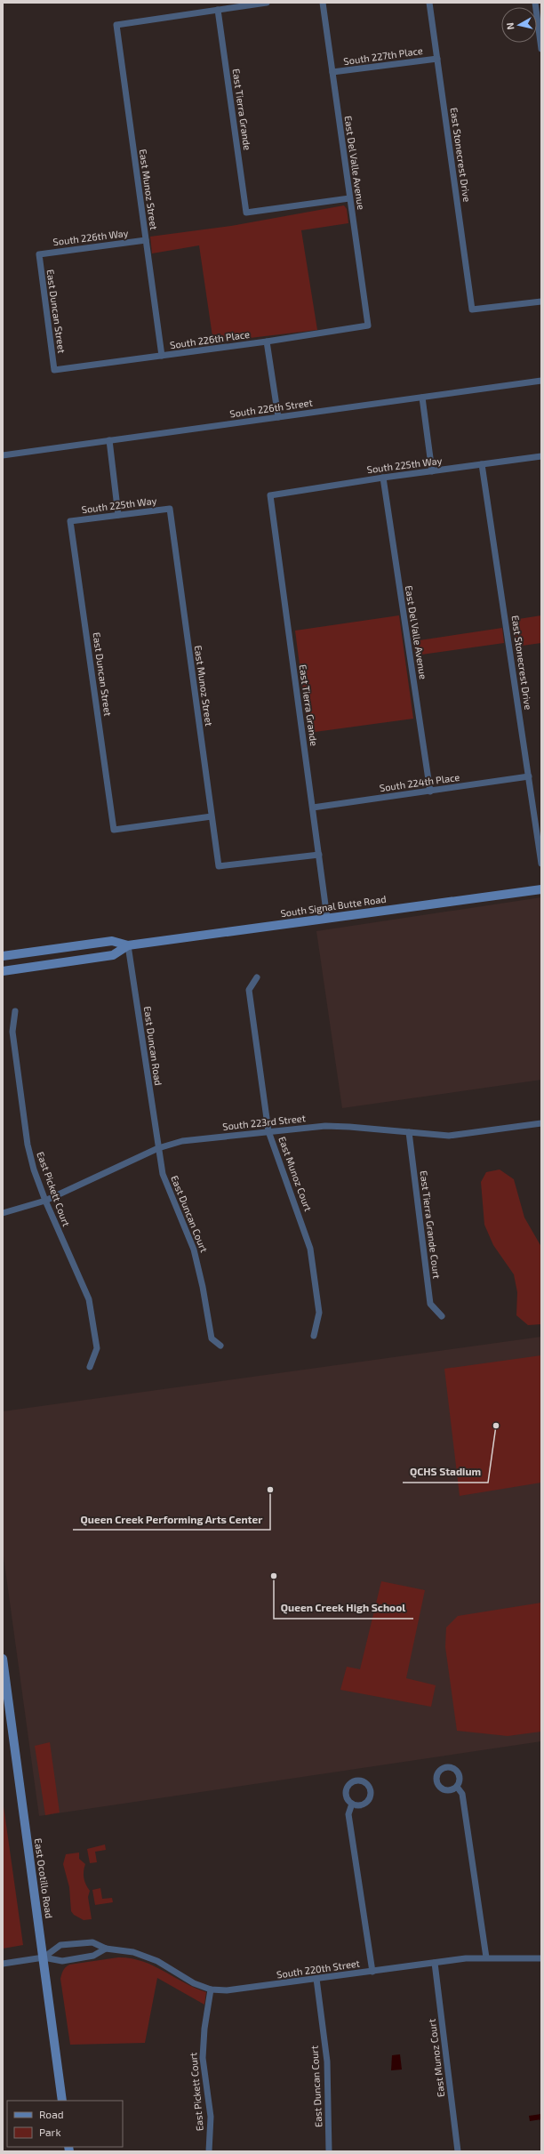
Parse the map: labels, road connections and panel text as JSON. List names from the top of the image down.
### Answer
{
  "streets": {
    "street": [
      "South 227th Place",
      "East Tierra Grande",
      "East Stonecrest Drive",
      "East Del Valle Avenue",
      "East Munoz Street",
      "South 226th Way",
      "East Duncan Street",
      "South 226th Place",
      "South 226th Street",
      "South 225th Way",
      "South 224th Place",
      "South Signal Butte Road",
      "East Duncan Road",
      "South 223rd Street",
      "East Munoz Court",
      "East Pickett Court",
      "East Duncan Court",
      "East Tierra Grande Court",
      "East Ocotillo Road",
      "South 220th Street"
    ]
  },
  "crossings": [
    ["South 227th Place", "East Stonecrest Drive"],
    ["South 227th Place", "East Del Valle Avenue"],
    ["East Tierra Grande", "East Del Valle Avenue"],
    ["East Tierra Grande", "East Munoz Street"],
    ["East Tierra Grande", "South 225th Way"],
    ["East Tierra Grande", "South 224th Place"],
    ["East Tierra Grande", "South Signal Butte Road"],
    ["East Stonecrest Drive", "South 225th Way"],
    ["East Stonecrest Drive", "South 224th Place"],
    ["East Del Valle Avenue", "South 226th Place"],
    ["East Del Valle Avenue", "South 225th Way"],
    ["East Del Valle Avenue", "South 224th Place"],
    ["East Munoz Street", "South 226th Way"],
    ["East Munoz Street", "East Duncan Street"],
    ["East Munoz Street", "South 226th Place"],
    ["East Munoz Street", "South 225th Way"],
    ["South 226th Way", "East Duncan Street"],
    ["East Duncan Street", "South 226th Place"],
    ["East Duncan Street", "South 225th Way"],
    ["South Signal Butte Road", "East Duncan Road"],
    ["East Duncan Road", "South 223rd Street"],
    ["East Duncan Road", "East Duncan Court"],
    ["South 223rd Street", "East Munoz Court"],
    ["South 223rd Street", "East Pickett Court"],
    ["South 223rd Street", "East Duncan Court"],
    ["South 223rd Street", "East Tierra Grande Court"],
    ["East Munoz Court", "South 220th Street"],
    ["East Pickett Court", "South 220th Street"],
    ["East Duncan Court", "South 220th Street"],
    ["East Ocotillo Road", "South 220th Street"]
  ],
  "places": ["QCHS Stadium", "Queen Creek Performing Arts Center", "Queen Creek High School"],
  "legend": ["Road", "Park"],
  "north": "left"
}
